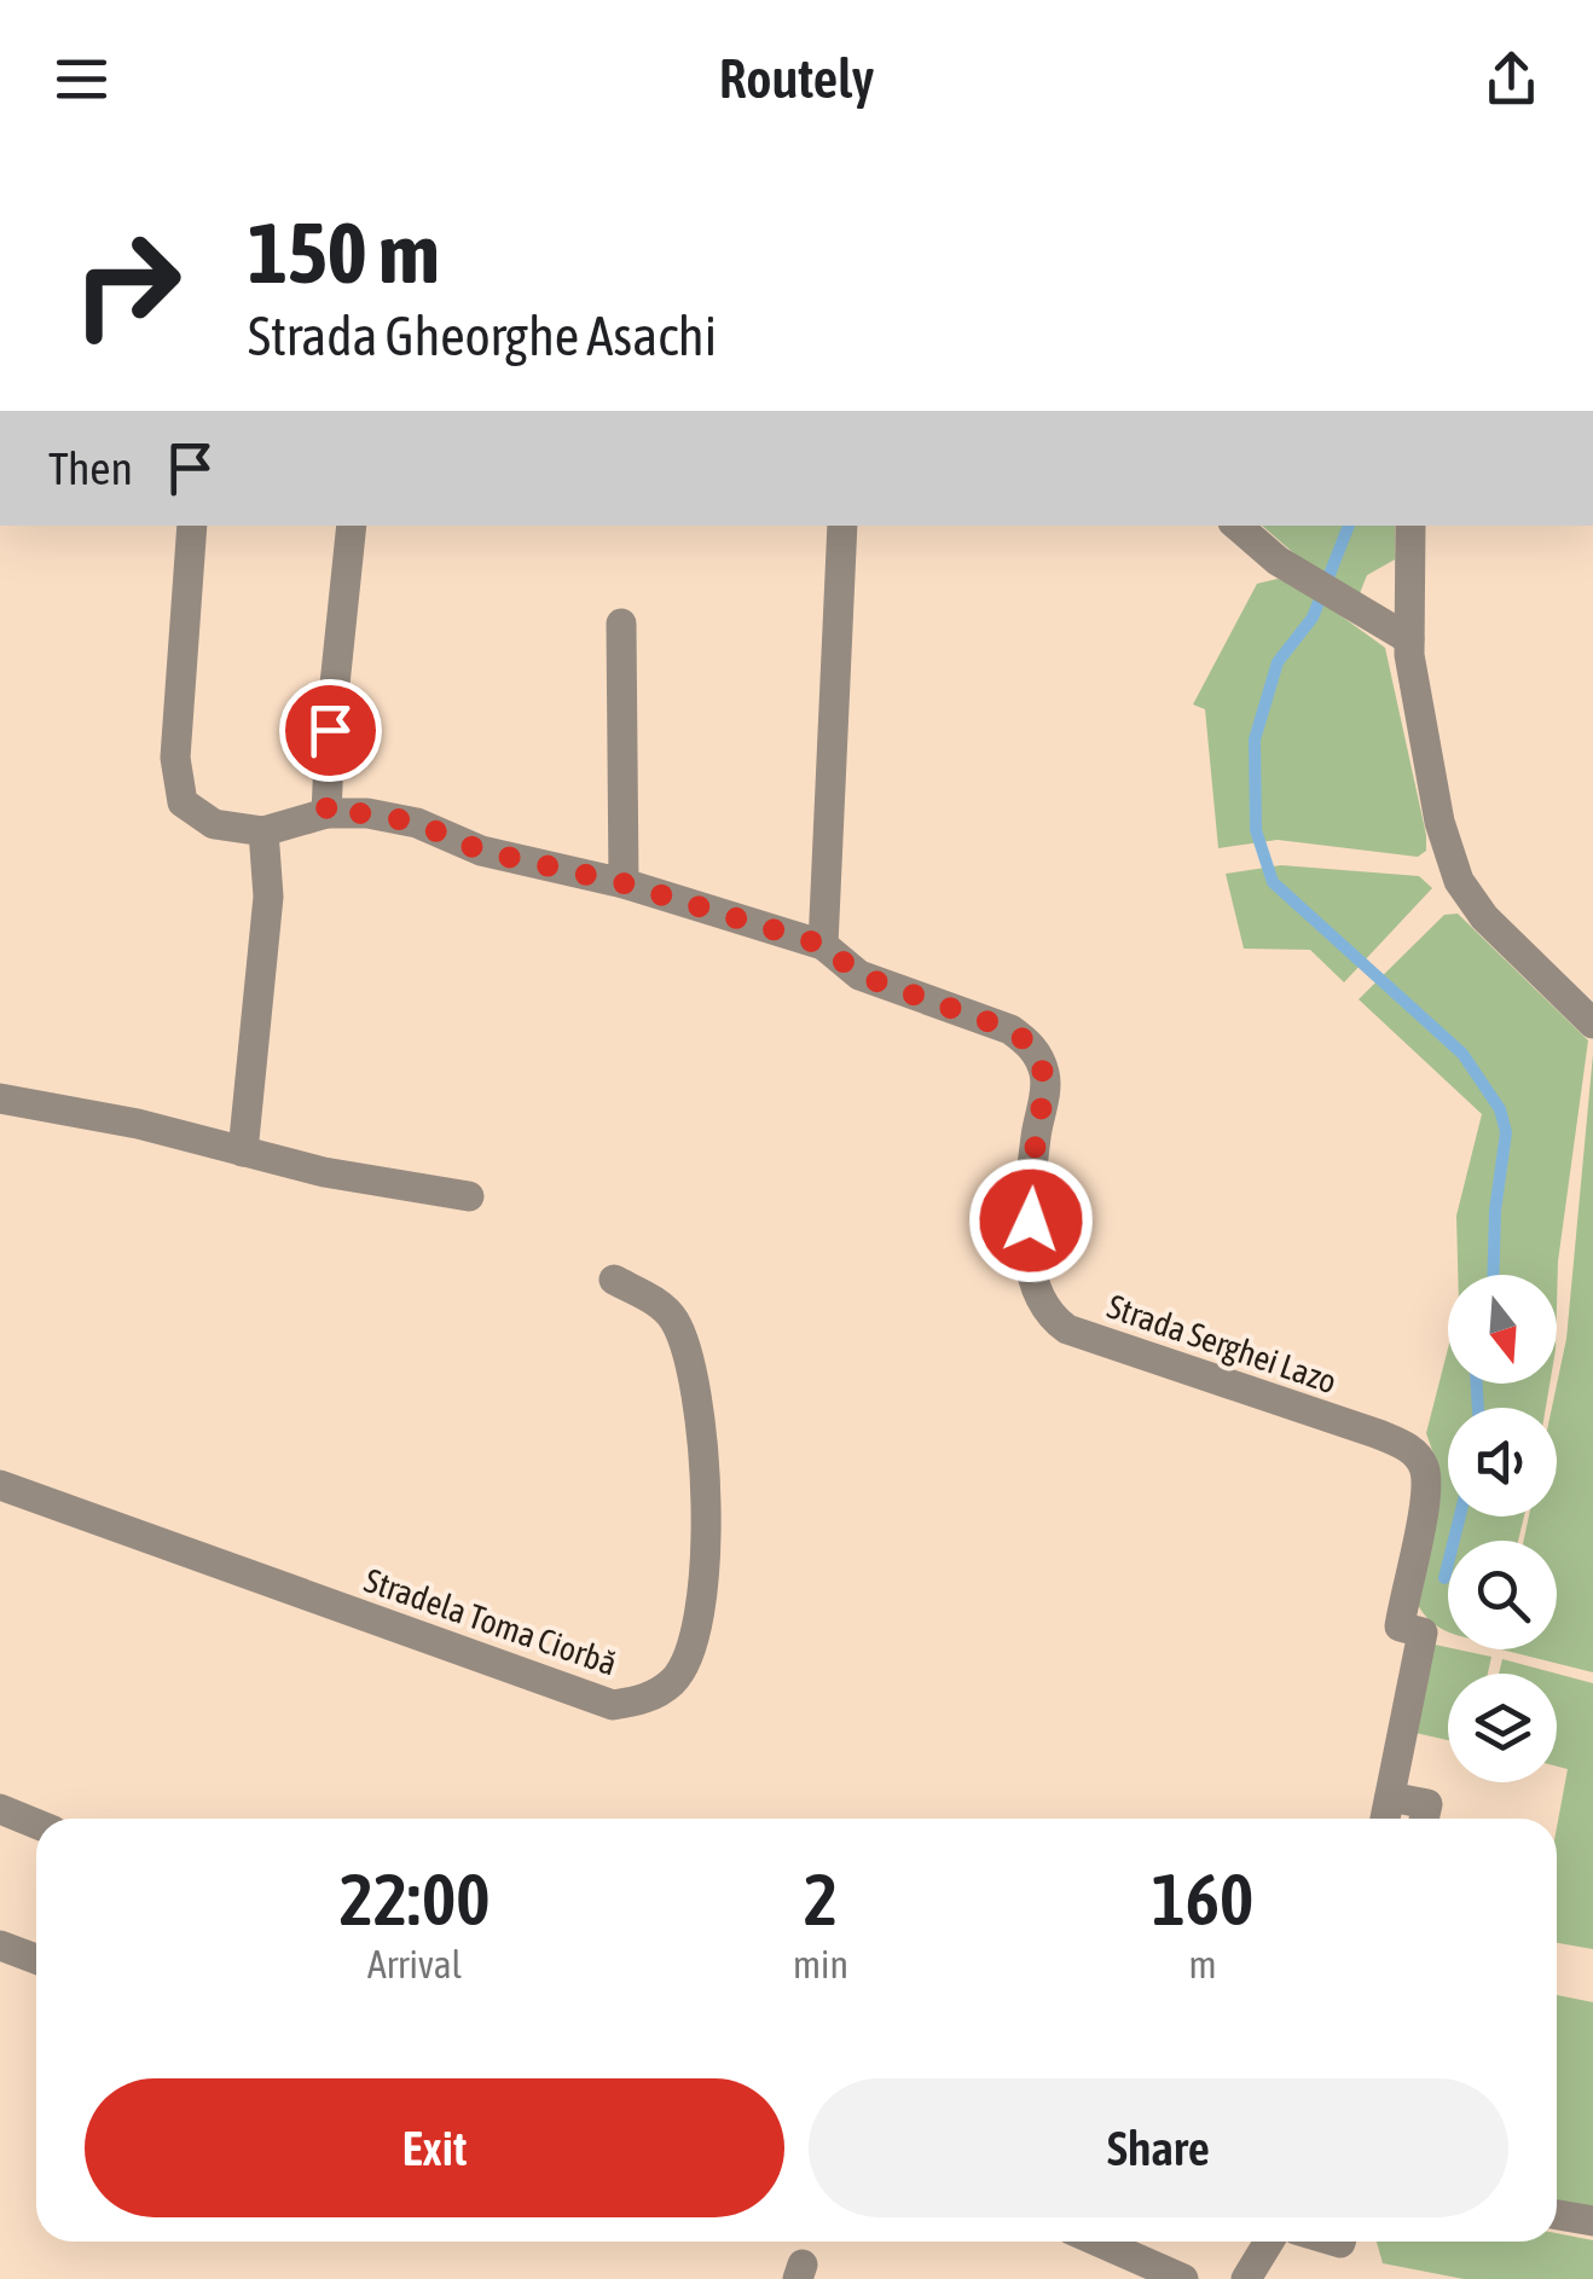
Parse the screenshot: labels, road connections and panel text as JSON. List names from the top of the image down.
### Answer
{
  "streets": {
    "street": ["Strada Serghei Lazo", "Stradela Toma Ciorbă"]
  },
  "north": "bottom",
  "page": {
    "header": "Routely",
    "turn": ["150 m", "Strada Gheorghe Asachi"],
    "then": "Then",
    "eta": [
      "22:00",
      "Arrival",
      "2",
      "min",
      "160",
      "m"
    ],
    "buttons": ["Exit", "Share"]
  }
}
